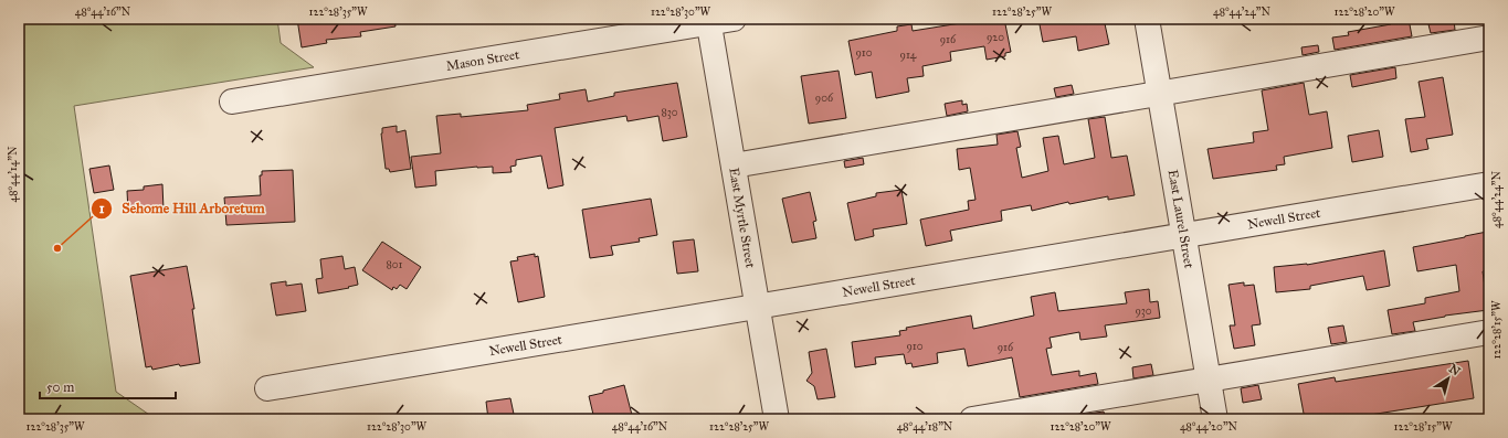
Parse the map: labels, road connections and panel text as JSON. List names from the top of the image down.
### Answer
{
  "streets": {
    "street": [
      "Mason Street",
      "East Myrtle Street",
      "Newell Street",
      "East Laurel Street"
    ]
  },
  "crossings": [
    ["Mason Street", "East Myrtle Street"],
    ["East Myrtle Street", "Newell Street"],
    ["Newell Street", "East Laurel Street"]
  ],
  "places": ["Sehome Hill Arboretum"],
  "house_numbers": [
    "920",
    "916",
    "910",
    "914",
    "906",
    "830",
    "801",
    "930",
    "910",
    "916"
  ],
  "scale_bar": "50 m",
  "north": "top right",
  "coordinates": [
    "48°44'16\"N",
    "122°28'35\"W",
    "122°28'30\"W",
    "122°28'25\"W",
    "48°44'24\"N",
    "122°28'20\"W",
    "48°44'14\"N",
    "122°28'15\"W",
    "48°44'18\"N",
    "48°44'20\"N"
  ]
}
